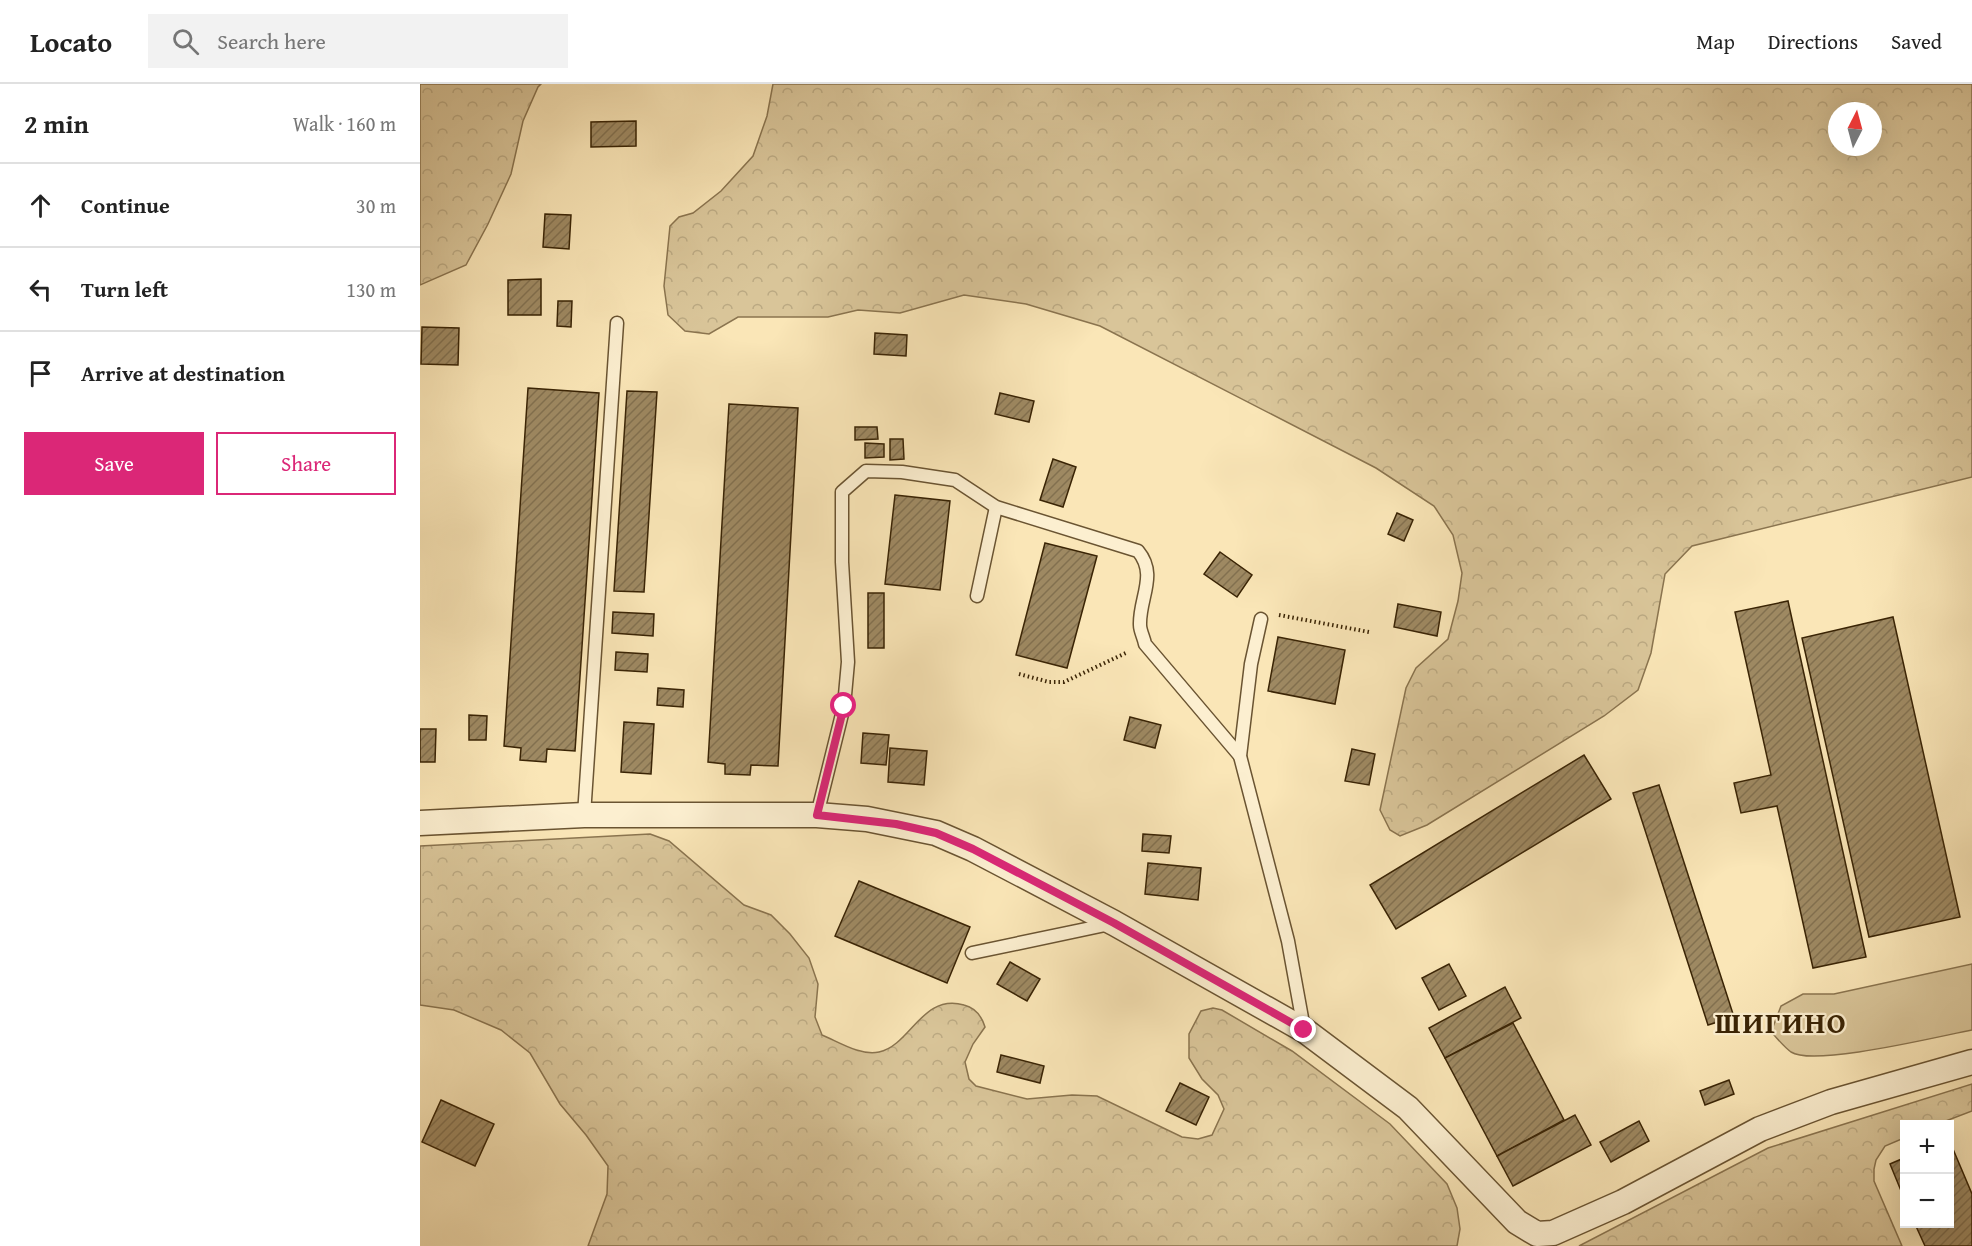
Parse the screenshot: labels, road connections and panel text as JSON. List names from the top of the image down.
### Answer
{
  "districts": ["ШИГИНО"],
  "north": "top",
  "page": {
    "header": "Locato",
    "search": "Search here",
    "nav": ["Map", "Directions", "Saved"],
    "heading": ["2 min", "Walk · 160 m"],
    "list": [
      ["Continue", "30 m"],
      ["Turn left", "130 m"],
      "Arrive at destination"
    ],
    "buttons": ["Save", "Share"],
    "map_buttons": ["+", "−"]
  }
}
